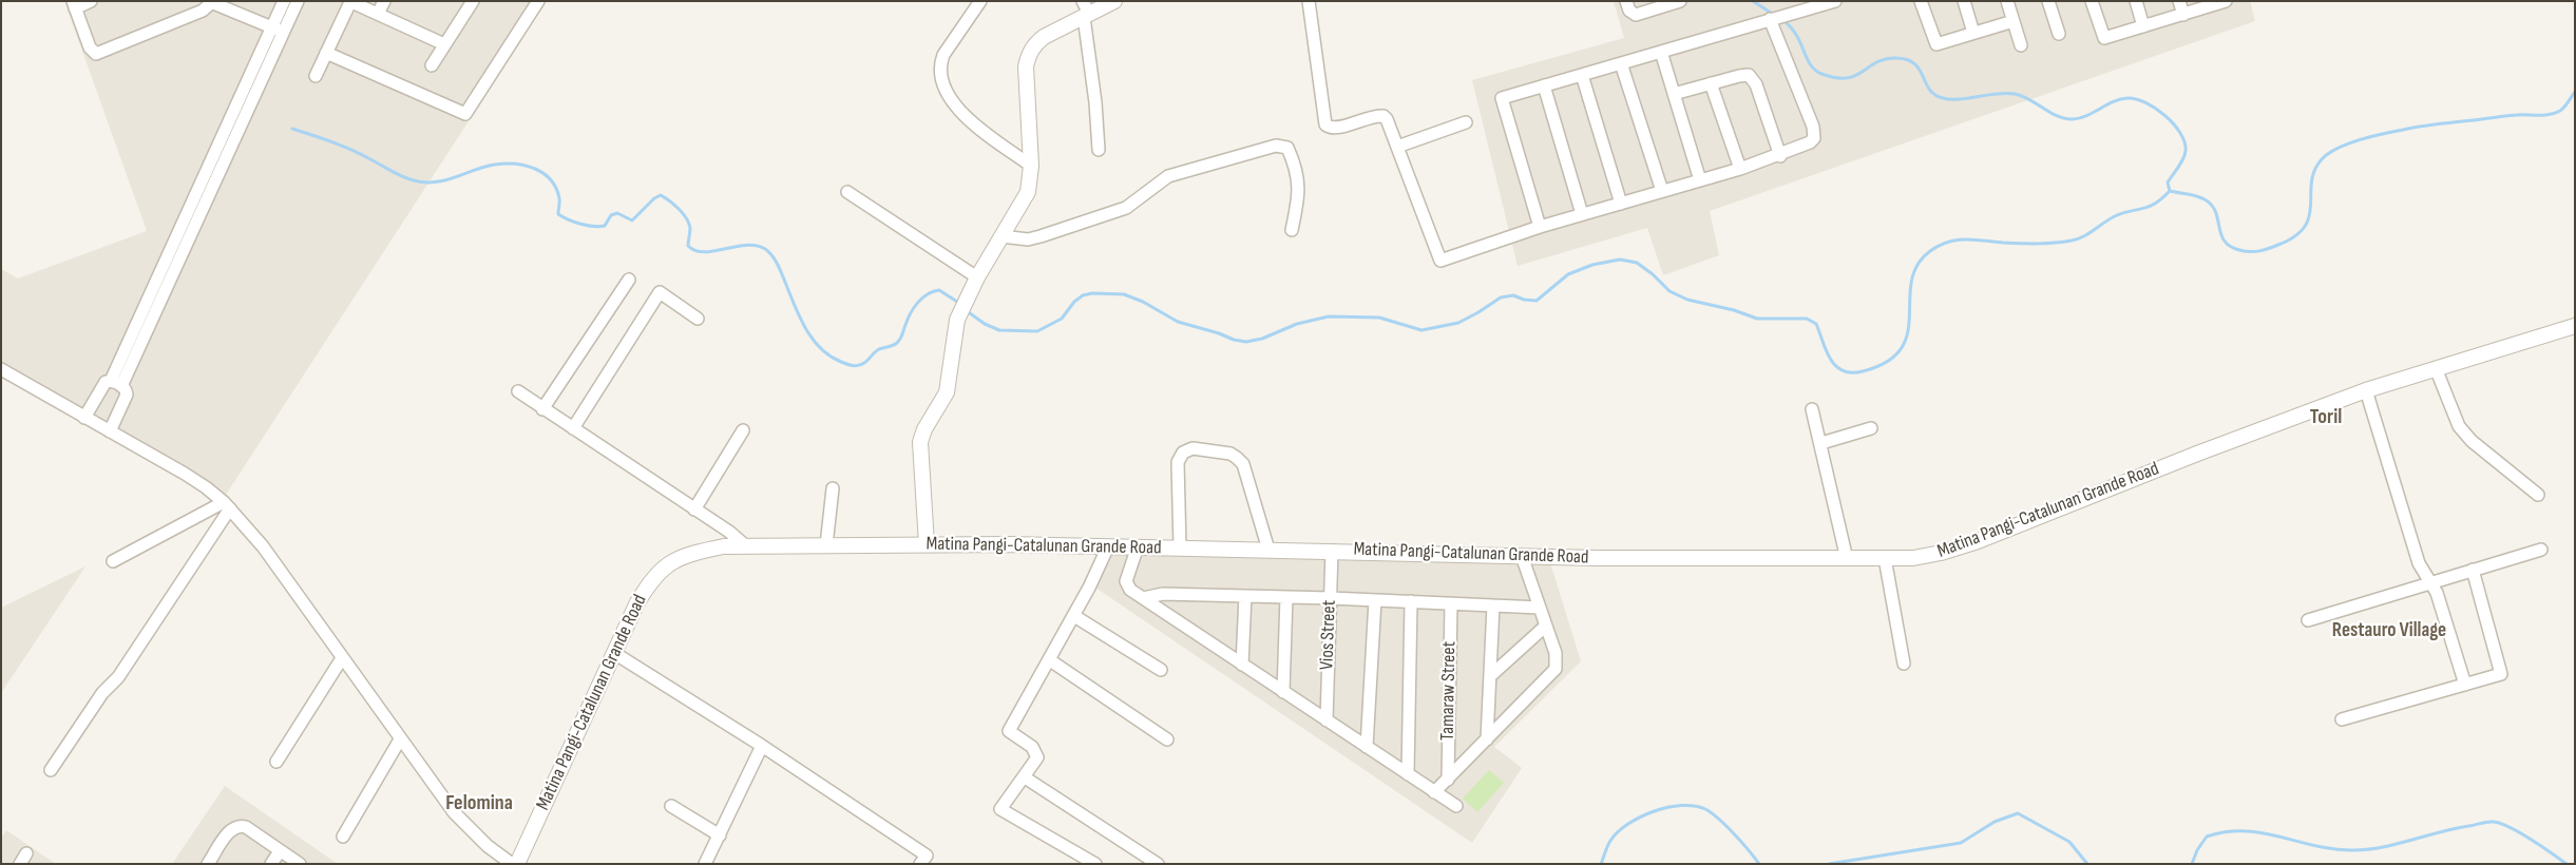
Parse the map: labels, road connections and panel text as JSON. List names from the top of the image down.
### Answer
{
  "streets": {
    "street": ["Matina Pangi-Catalunan Grande Road", "Vios Street", "Tamaraw Street"]
  },
  "crossings": [
    ["Matina Pangi-Catalunan Grande Road", "Vios Street"]
  ],
  "districts": ["Toril", "Restauro Village", "Felomina"]
}
